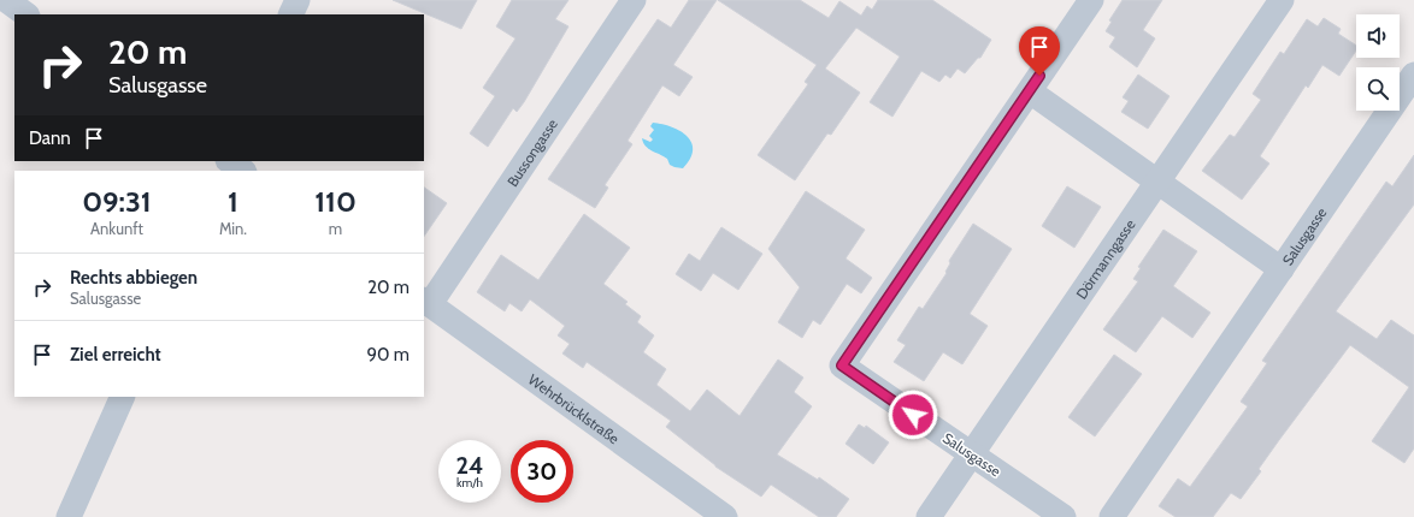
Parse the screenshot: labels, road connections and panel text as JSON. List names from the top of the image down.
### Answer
{
  "streets": {
    "street": [
      "Bussongasse",
      "Salusgasse",
      "Dörmanngasse",
      "Wehrbrücklstraße"
    ]
  },
  "crossings": [
    ["Bussongasse", "Wehrbrücklstraße"],
    ["Salusgasse", "Dörmanngasse"]
  ],
  "page": {
    "turn": ["20 m", "Salusgasse"],
    "then": "Dann",
    "eta": [
      "09:31",
      "Ankunft",
      "1",
      "Min.",
      "110",
      "m"
    ],
    "list": [
      {
        "name": "Rechts abbiegen",
        "note": "Salusgasse",
        "value": "20 m"
      },
      {
        "name": "Ziel erreicht",
        "value": "90 m"
      }
    ],
    "speed": "24 km/h",
    "limit": "30"
  }
}
